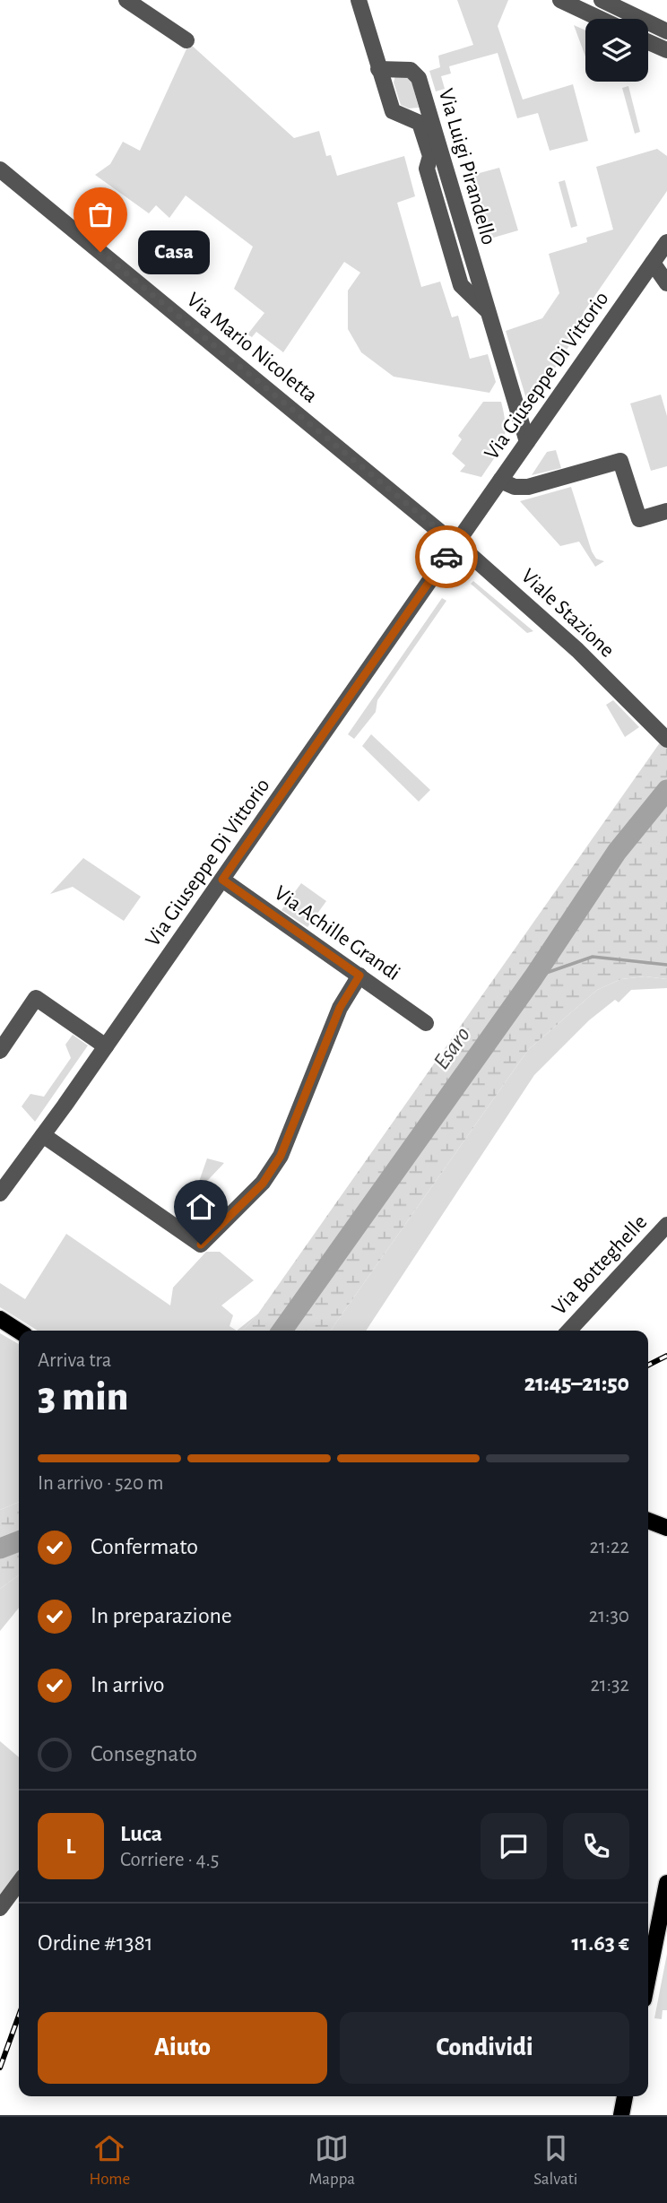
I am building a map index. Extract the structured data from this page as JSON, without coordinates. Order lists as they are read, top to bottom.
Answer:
{
  "streets": {
    "street": [
      "Via Luigi Pirandello",
      "Via Mario Nicoletta",
      "Via Giuseppe Di Vittorio",
      "Viale Stazione",
      "Via Achille Grandi",
      "Via Botteghelle"
    ]
  },
  "crossings": [
    ["Via Luigi Pirandello", "Via Giuseppe Di Vittorio"],
    ["Via Mario Nicoletta", "Via Giuseppe Di Vittorio"],
    ["Via Mario Nicoletta", "Viale Stazione"],
    ["Via Giuseppe Di Vittorio", "Viale Stazione"],
    ["Via Giuseppe Di Vittorio", "Via Achille Grandi"]
  ],
  "water": ["Esaro"],
  "places": ["Casa"],
  "page": {
    "bubble": "Casa",
    "heading": ["3 min", "Arriva tra", "21:45–21:50"],
    "panel": [
      "Luca",
      "Corriere · 4.5",
      "Ordine #1381",
      "11.63 €"
    ],
    "bar": "In arrivo · 520 m",
    "list": [
      ["Confermato", "21:22"],
      ["In preparazione", "21:30"],
      ["In arrivo", "21:32"],
      "Consegnato"
    ],
    "round": "L",
    "buttons": ["Aiuto", "Condividi"],
    "tabs": ["Home", "Mappa", "Salvati"]
  }
}
